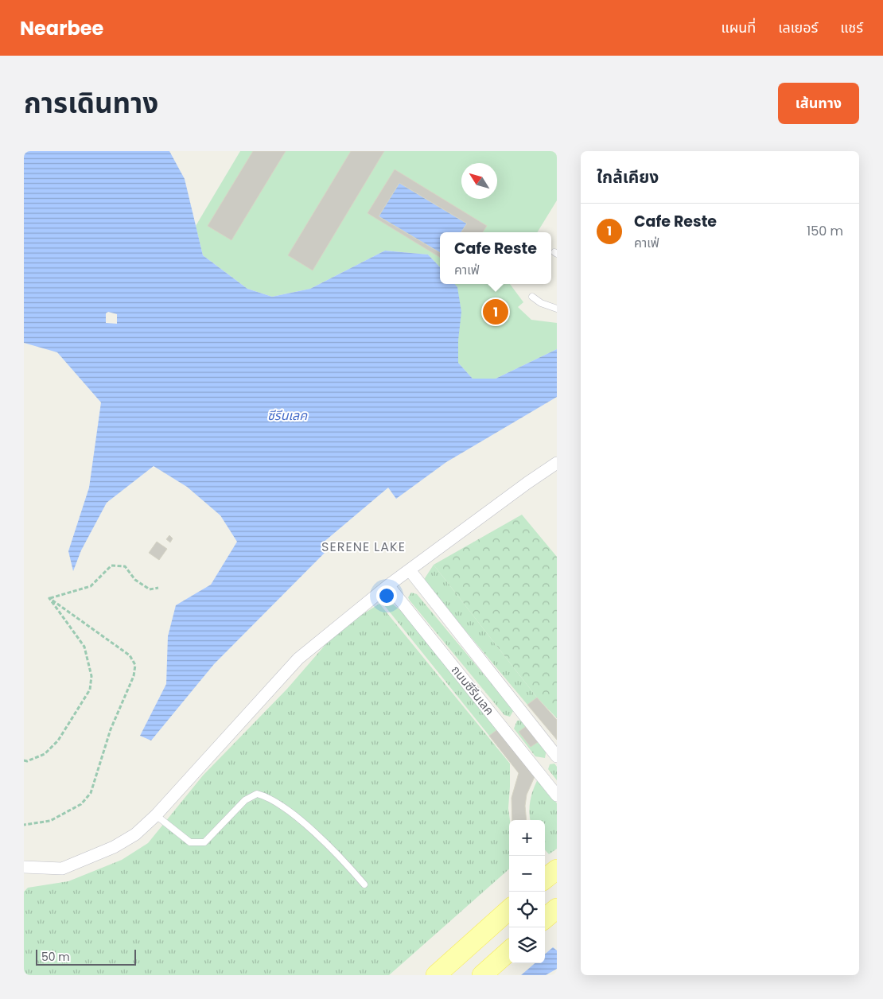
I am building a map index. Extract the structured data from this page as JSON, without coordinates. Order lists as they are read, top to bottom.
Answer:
{
  "streets": {
    "street": ["ถนนซีรีนเลค"]
  },
  "districts": ["SERENE LAKE"],
  "water": ["ซีรีนเลค"],
  "scale_bar": "50 m",
  "north": "top left",
  "page": {
    "header": "Nearbee",
    "nav": ["แผนที่", "เลเยอร์", "แชร์"],
    "title": "การเดินทาง",
    "buttons": "เส้นทาง",
    "heading": "ใกล้เคียง",
    "list": [
      {
        "mark": "1",
        "name": "Cafe Reste",
        "note": "คาเฟ่",
        "value": "150 m"
      }
    ],
    "popup": ["Cafe Reste", "คาเฟ่"],
    "pins": "1",
    "map_buttons": ["+", "−"],
    "scale": "50 m"
  }
}
